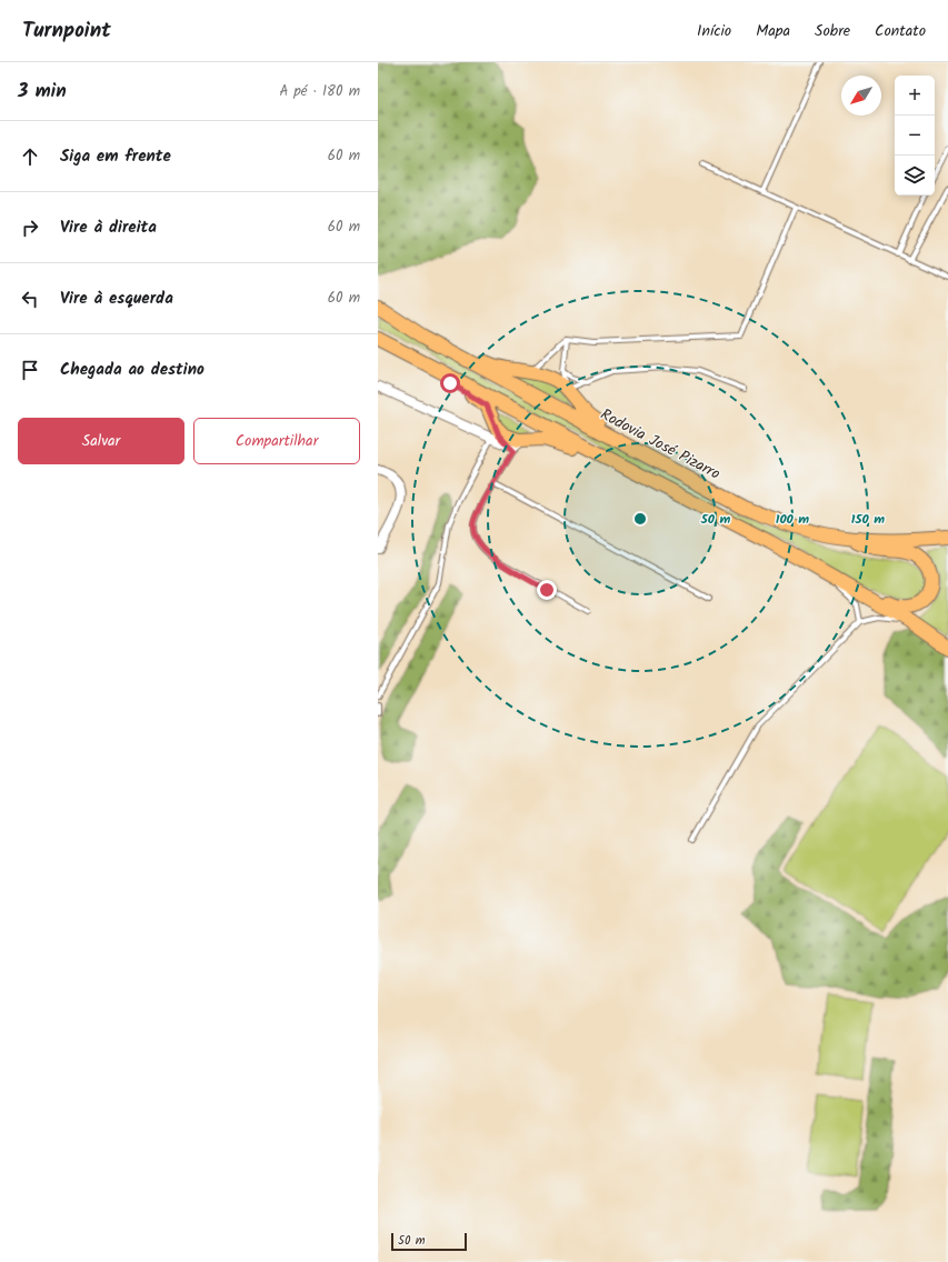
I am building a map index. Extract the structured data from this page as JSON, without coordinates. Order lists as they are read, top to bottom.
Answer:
{
  "streets": {
    "main road": ["Rodovia José Pizarro"]
  },
  "scale_bar": "50 m",
  "north": "bottom left",
  "page": {
    "header": "Turnpoint",
    "nav": [
      "Início",
      "Mapa",
      "Sobre",
      "Contato"
    ],
    "heading": ["3 min", "A pé · 180 m"],
    "map_buttons": ["+", "−"],
    "list": [
      ["Siga em frente", "60 m"],
      ["Vire à direita", "60 m"],
      ["Vire à esquerda", "60 m"],
      "Chegada ao destino"
    ],
    "buttons": ["Salvar", "Compartilhar"],
    "scale": "50 m"
  },
  "rings": ["50 m", "100 m", "150 m"]
}
